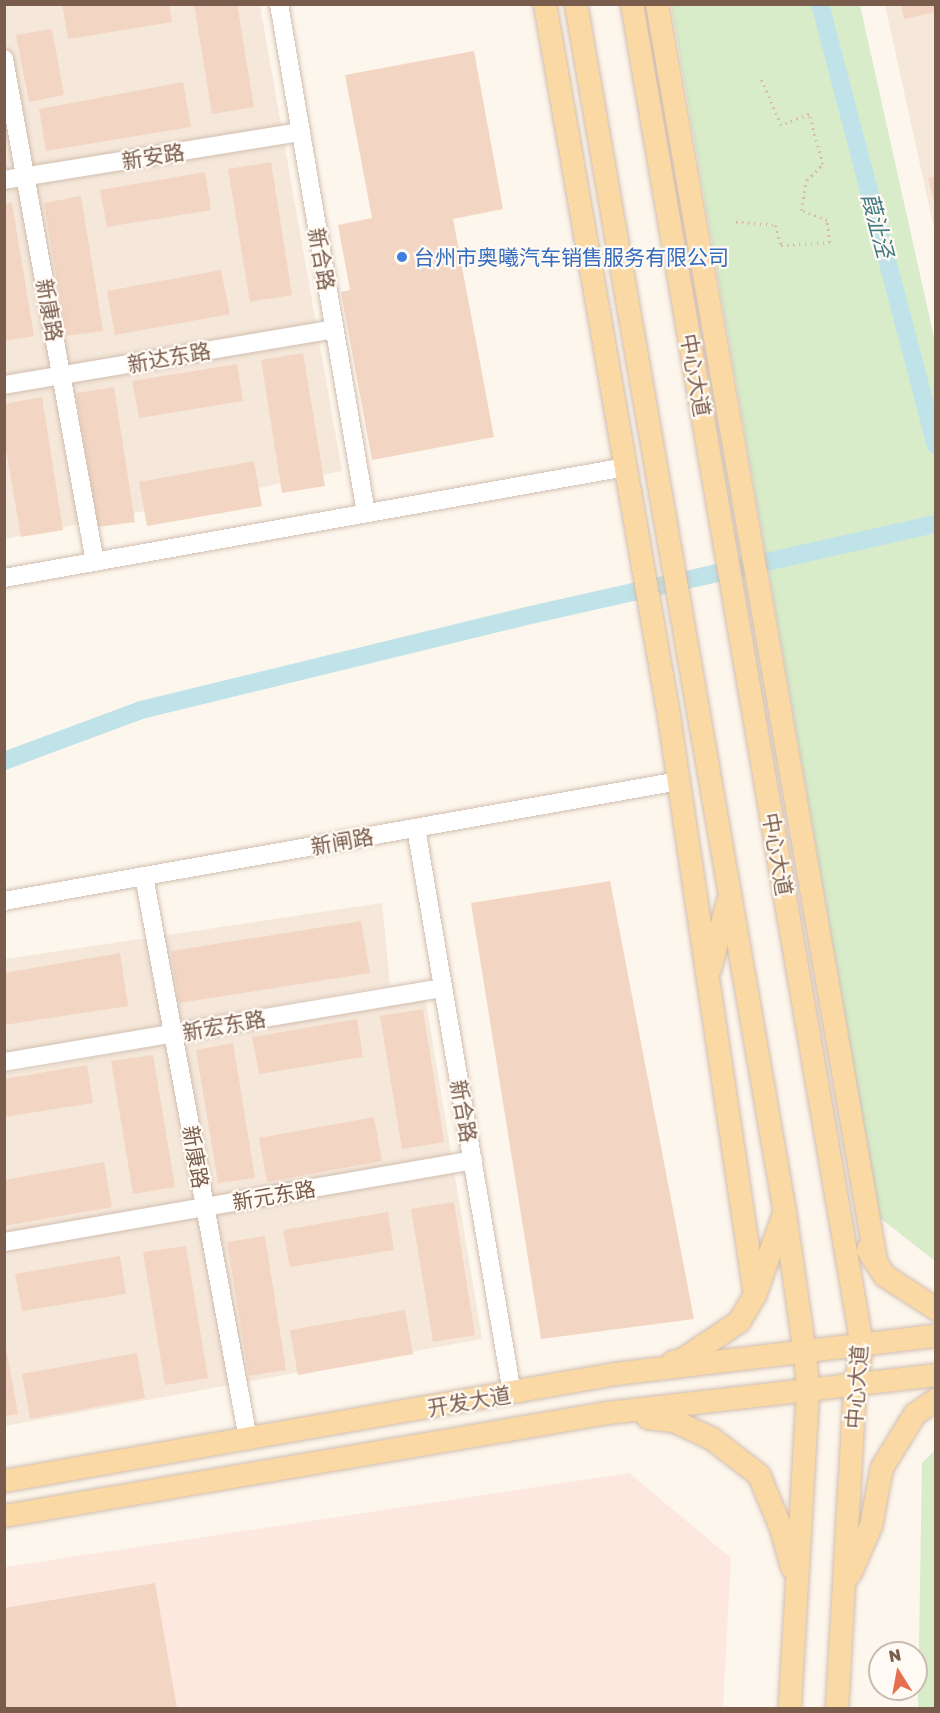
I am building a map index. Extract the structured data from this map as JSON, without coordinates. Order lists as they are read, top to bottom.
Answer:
{
  "streets": {
    "main road": ["中心大道", "开发大道"],
    "street": [
      "新安路",
      "新合路",
      "新康路",
      "新达东路",
      "新闸路",
      "新宏东路",
      "新元东路"
    ]
  },
  "crossings": [
    ["新安路", "新合路"],
    ["新安路", "新康路"],
    ["新合路", "新达东路"],
    ["新合路", "新闸路"],
    ["新合路", "新宏东路"],
    ["新合路", "新元东路"],
    ["新合路", "开发大道"],
    ["新康路", "新达东路"],
    ["新康路", "新闸路"],
    ["新康路", "新宏东路"],
    ["新康路", "新元东路"],
    ["新康路", "开发大道"],
    ["中心大道", "开发大道"]
  ],
  "water": ["葭沚泾"],
  "places": ["台州市奥曦汽车销售服务有限公司"],
  "north": "top"
}
